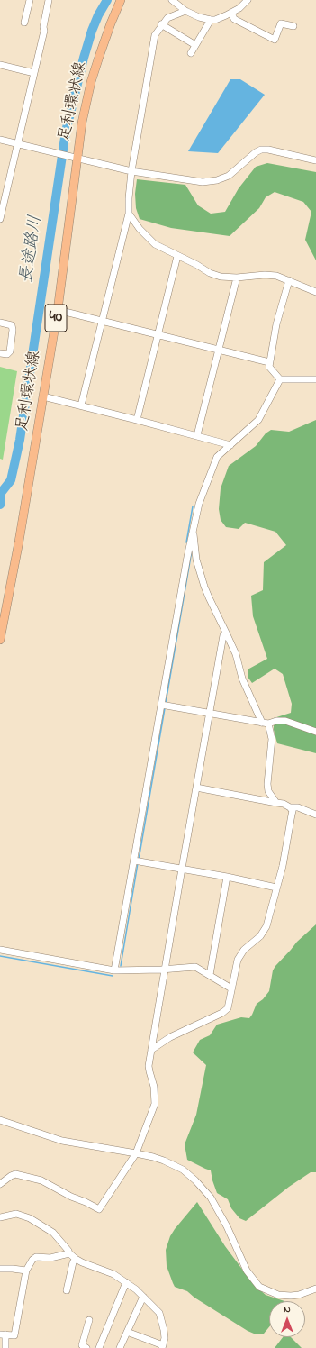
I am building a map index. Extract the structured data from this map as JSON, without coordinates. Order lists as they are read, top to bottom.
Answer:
{
  "streets": {
    "main road": ["足利環状線", "40"]
  },
  "water": ["長途路川"],
  "north": "top"
}
